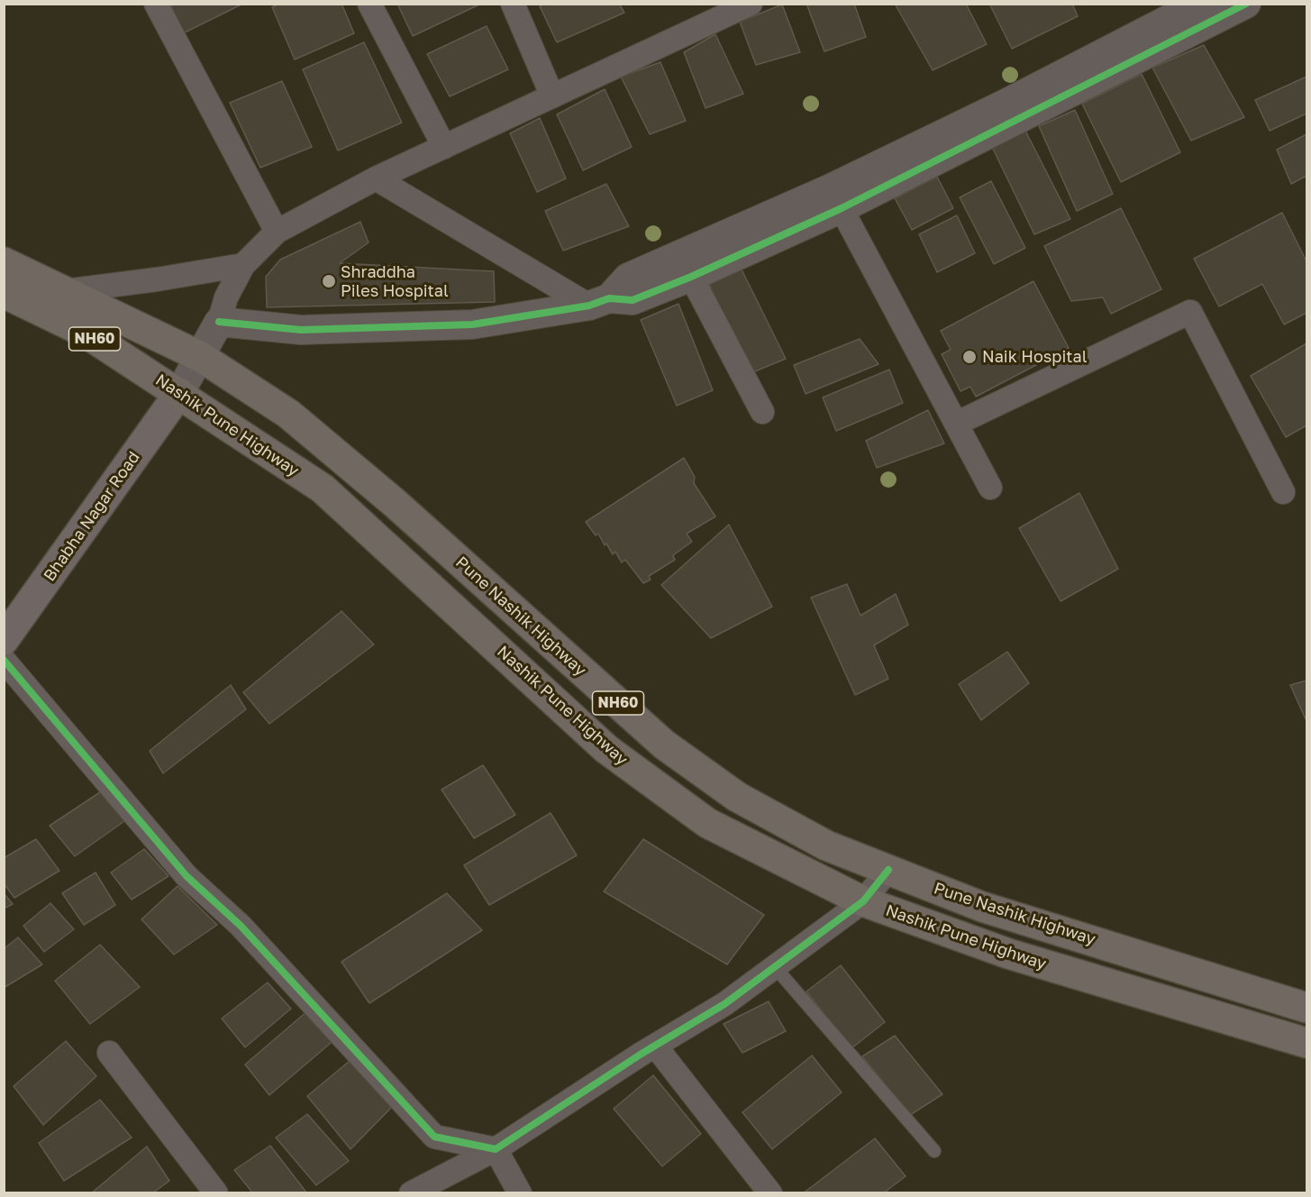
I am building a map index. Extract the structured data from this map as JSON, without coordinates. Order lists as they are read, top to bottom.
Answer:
{
  "streets": {
    "highway": ["NH60", "Nashik Pune Highway", "Pune Nashik Highway"],
    "main road": ["Bhabha Nagar Road"]
  },
  "crossings": [
    ["Nashik Pune Highway", "Bhabha Nagar Road"]
  ],
  "places": ["Shraddha Piles Hospital", "Naik Hospital"]
}
